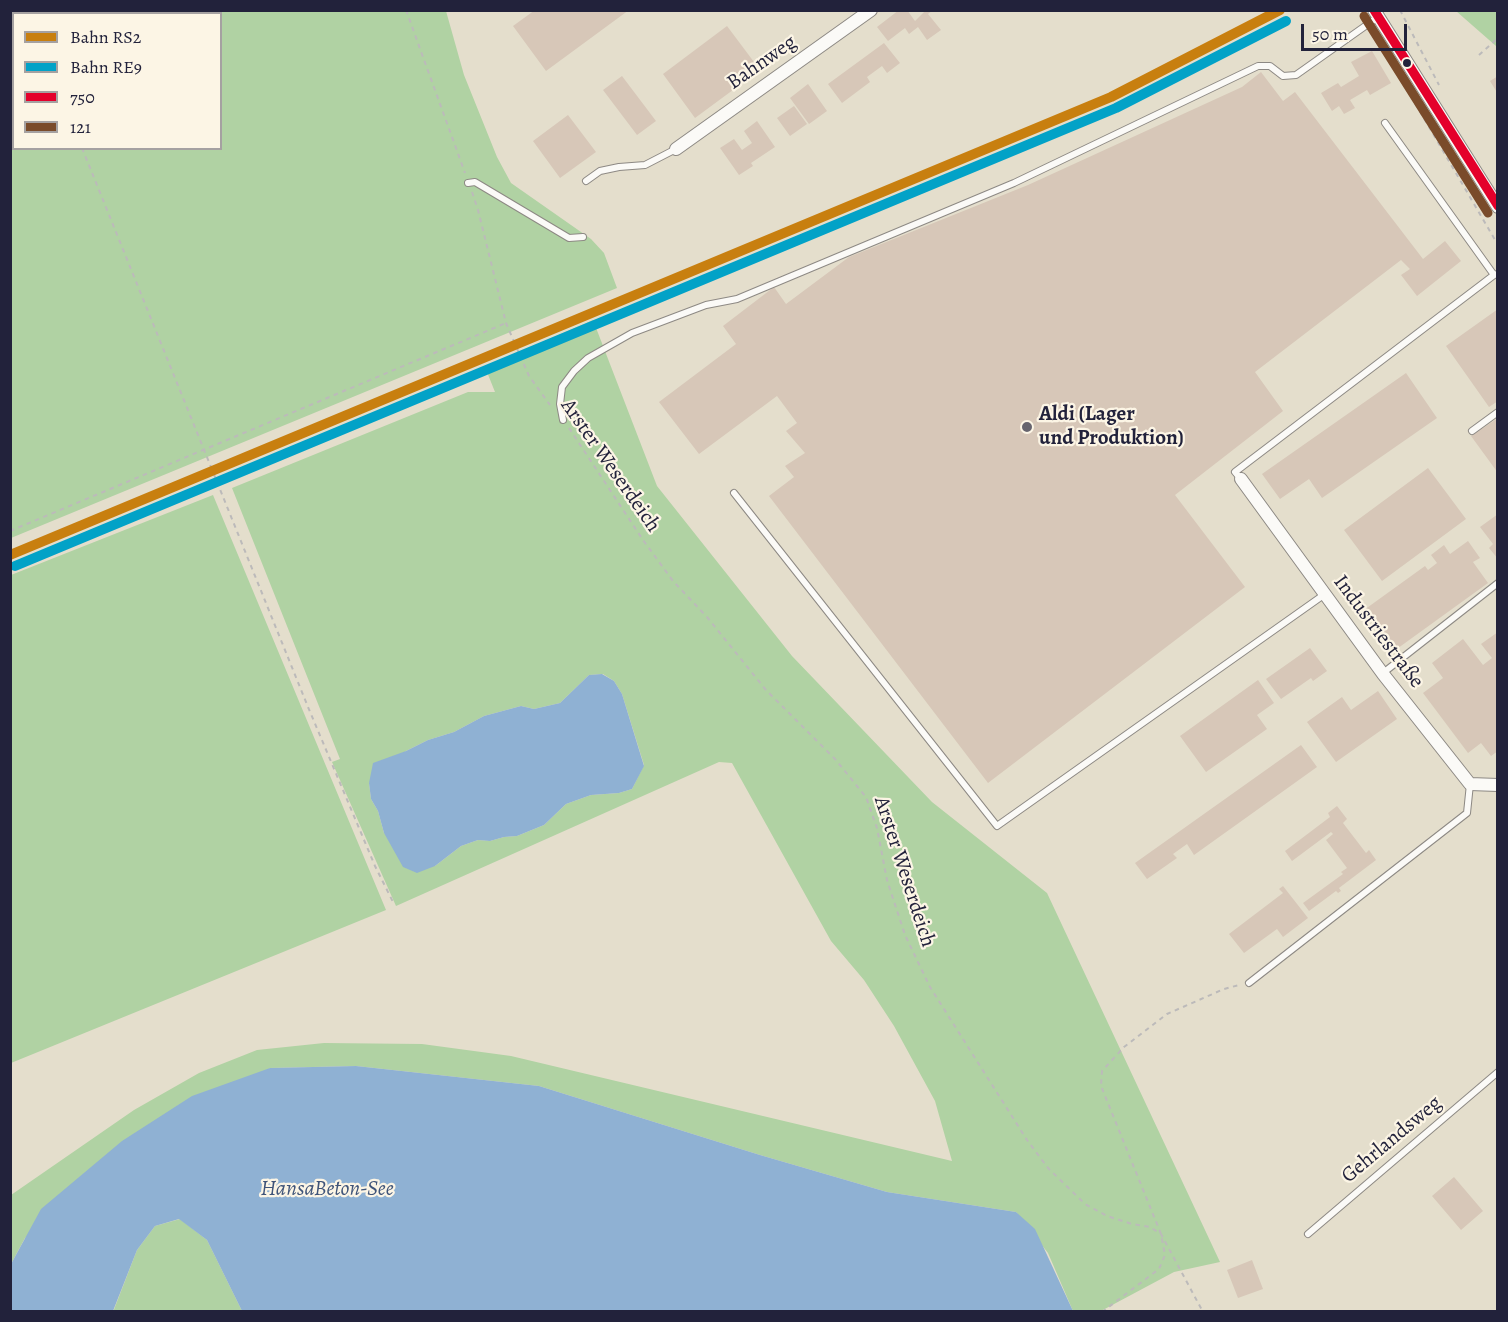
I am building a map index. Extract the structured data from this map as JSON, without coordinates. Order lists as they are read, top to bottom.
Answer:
{
  "streets": {
    "street": ["Bahnweg", "Industriestraße"],
    "lane": ["Gehrlandsweg"],
    "path": ["Arster Weserdeich"]
  },
  "water": ["HansaBeton-See"],
  "places": ["Aldi (Lager und Produktion)"],
  "lines": [
    "rail line RS2",
    "transit line 750",
    "transit line 121",
    "rail line RE9"
  ],
  "legend": [
    "Bahn RS2",
    "Bahn RE9",
    "750",
    "121"
  ],
  "scale_bar": "50 m"
}
